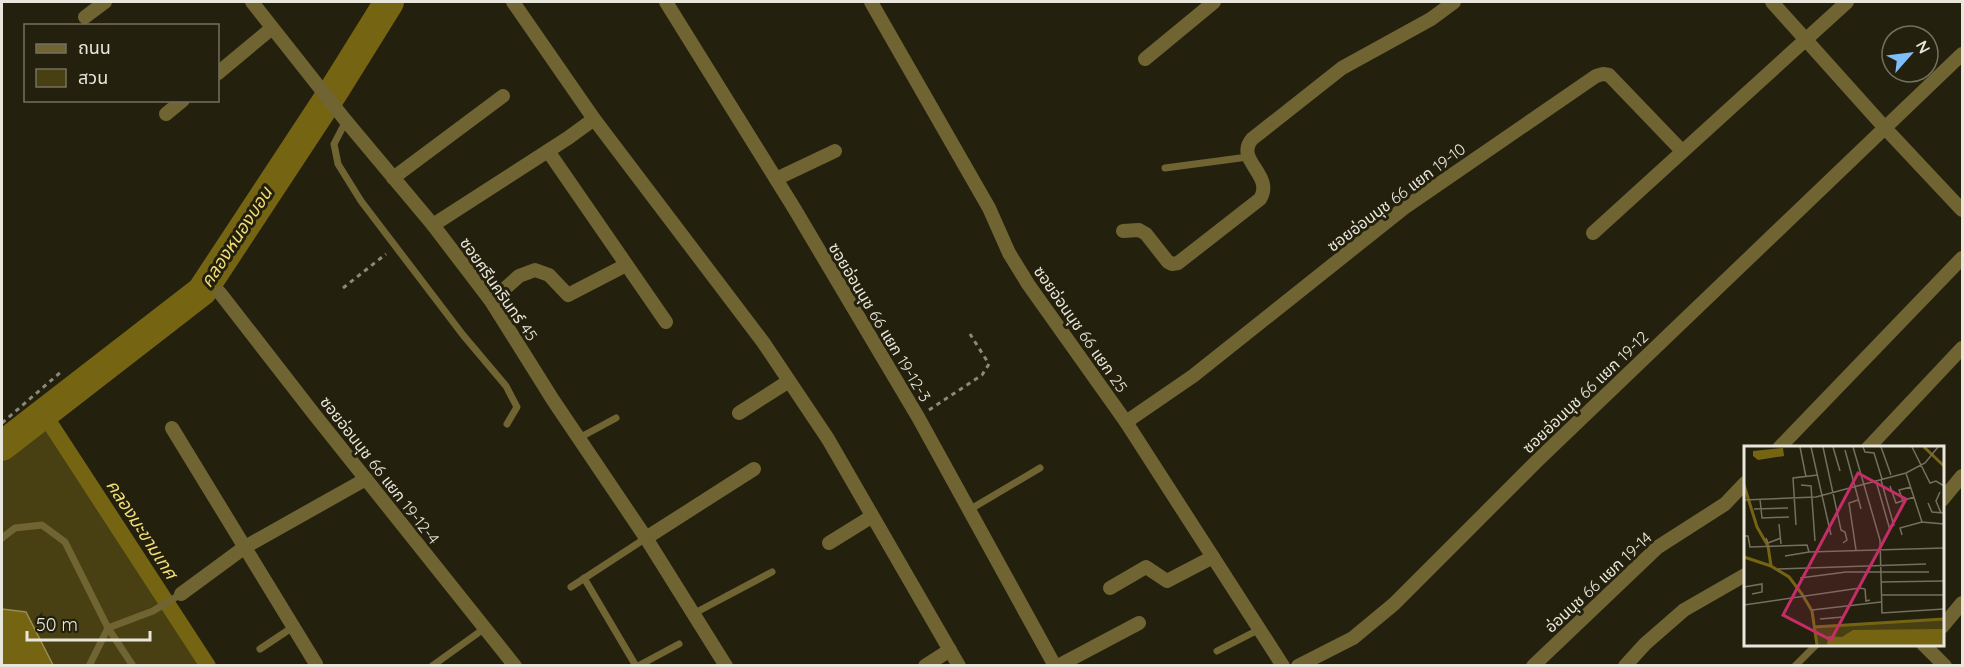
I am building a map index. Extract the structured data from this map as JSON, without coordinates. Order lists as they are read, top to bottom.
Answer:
{
  "streets": {
    "street": [
      "ซอยอ่อนนุช 66 แยก 19-10",
      "ซอยศรีนครินทร์ 45",
      "ซอยอ่อนนุช 66 แยก 19-12-3",
      "ซอยอ่อนนุช 66 แยก 25",
      "ซอยอ่อนนุช 66 แยก 19-12",
      "ซอยอ่อนนุช 66 แยก 19-12-4",
      "อ่อนนุช 66 แยก 19-14"
    ]
  },
  "crossings": [
    ["ซอยอ่อนนุช 66 แยก 19-10", "ซอยอ่อนนุช 66 แยก 25"]
  ],
  "water": ["คลองหนองบอน", "คลองมะขามเทศ"],
  "legend": ["ถนน", "สวน"],
  "scale_bar": "50 m",
  "north": "top right"
}
